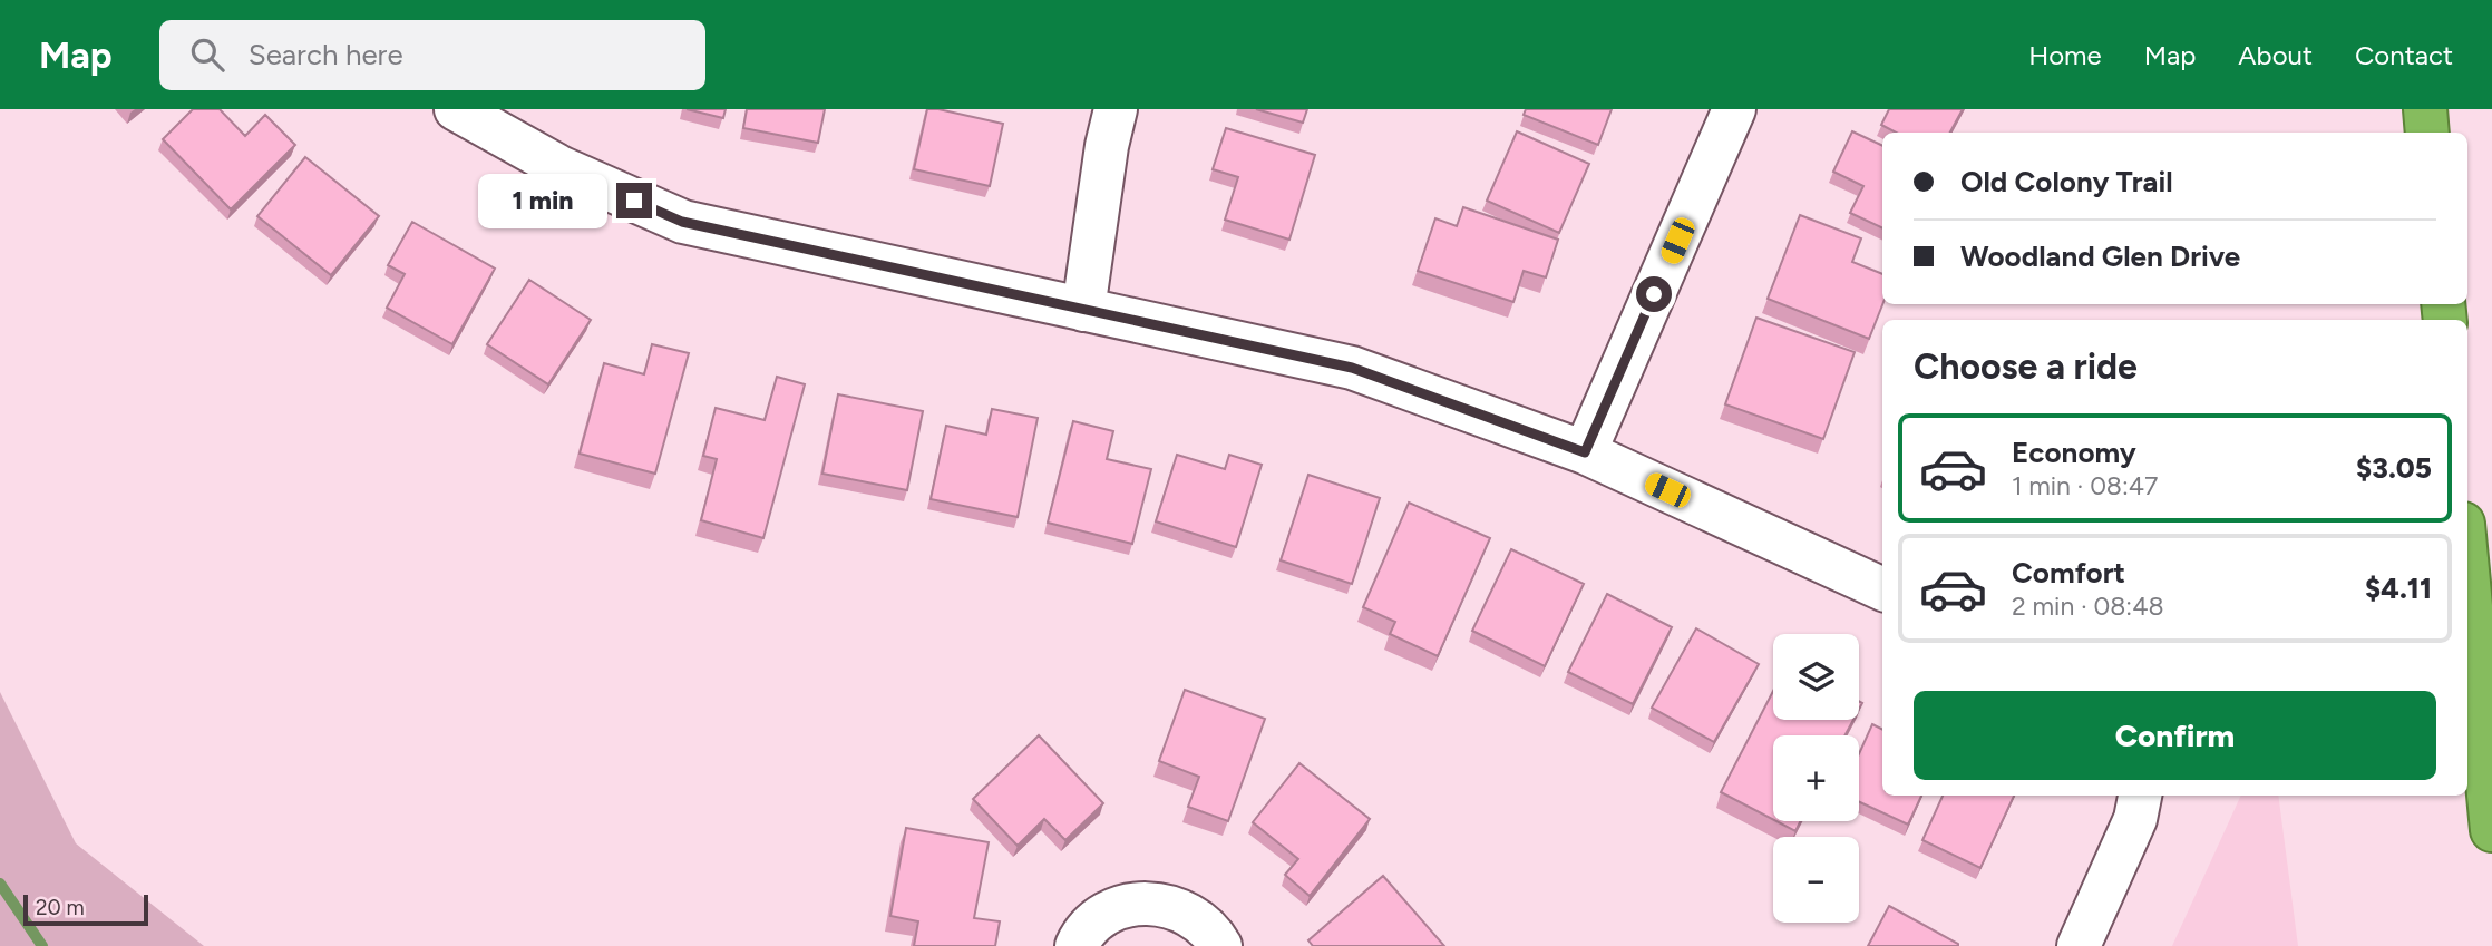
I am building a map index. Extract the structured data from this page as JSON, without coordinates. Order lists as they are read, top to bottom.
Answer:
{
  "scale_bar": "20 m",
  "page": {
    "header": "Map",
    "search": "Search here",
    "nav": [
      "Home",
      "Map",
      "About",
      "Contact"
    ],
    "banner": ["Old Colony Trail", "Woodland Glen Drive"],
    "bubble": "1 min",
    "heading": "Choose a ride",
    "list": [
      {
        "name": "Economy",
        "note": "1 min · 08:47",
        "value": "$3.05"
      },
      {
        "name": "Comfort",
        "note": "2 min · 08:48",
        "value": "$4.11"
      }
    ],
    "map_buttons": ["+", "−"],
    "buttons": "Confirm",
    "scale": "20 m"
  }
}
